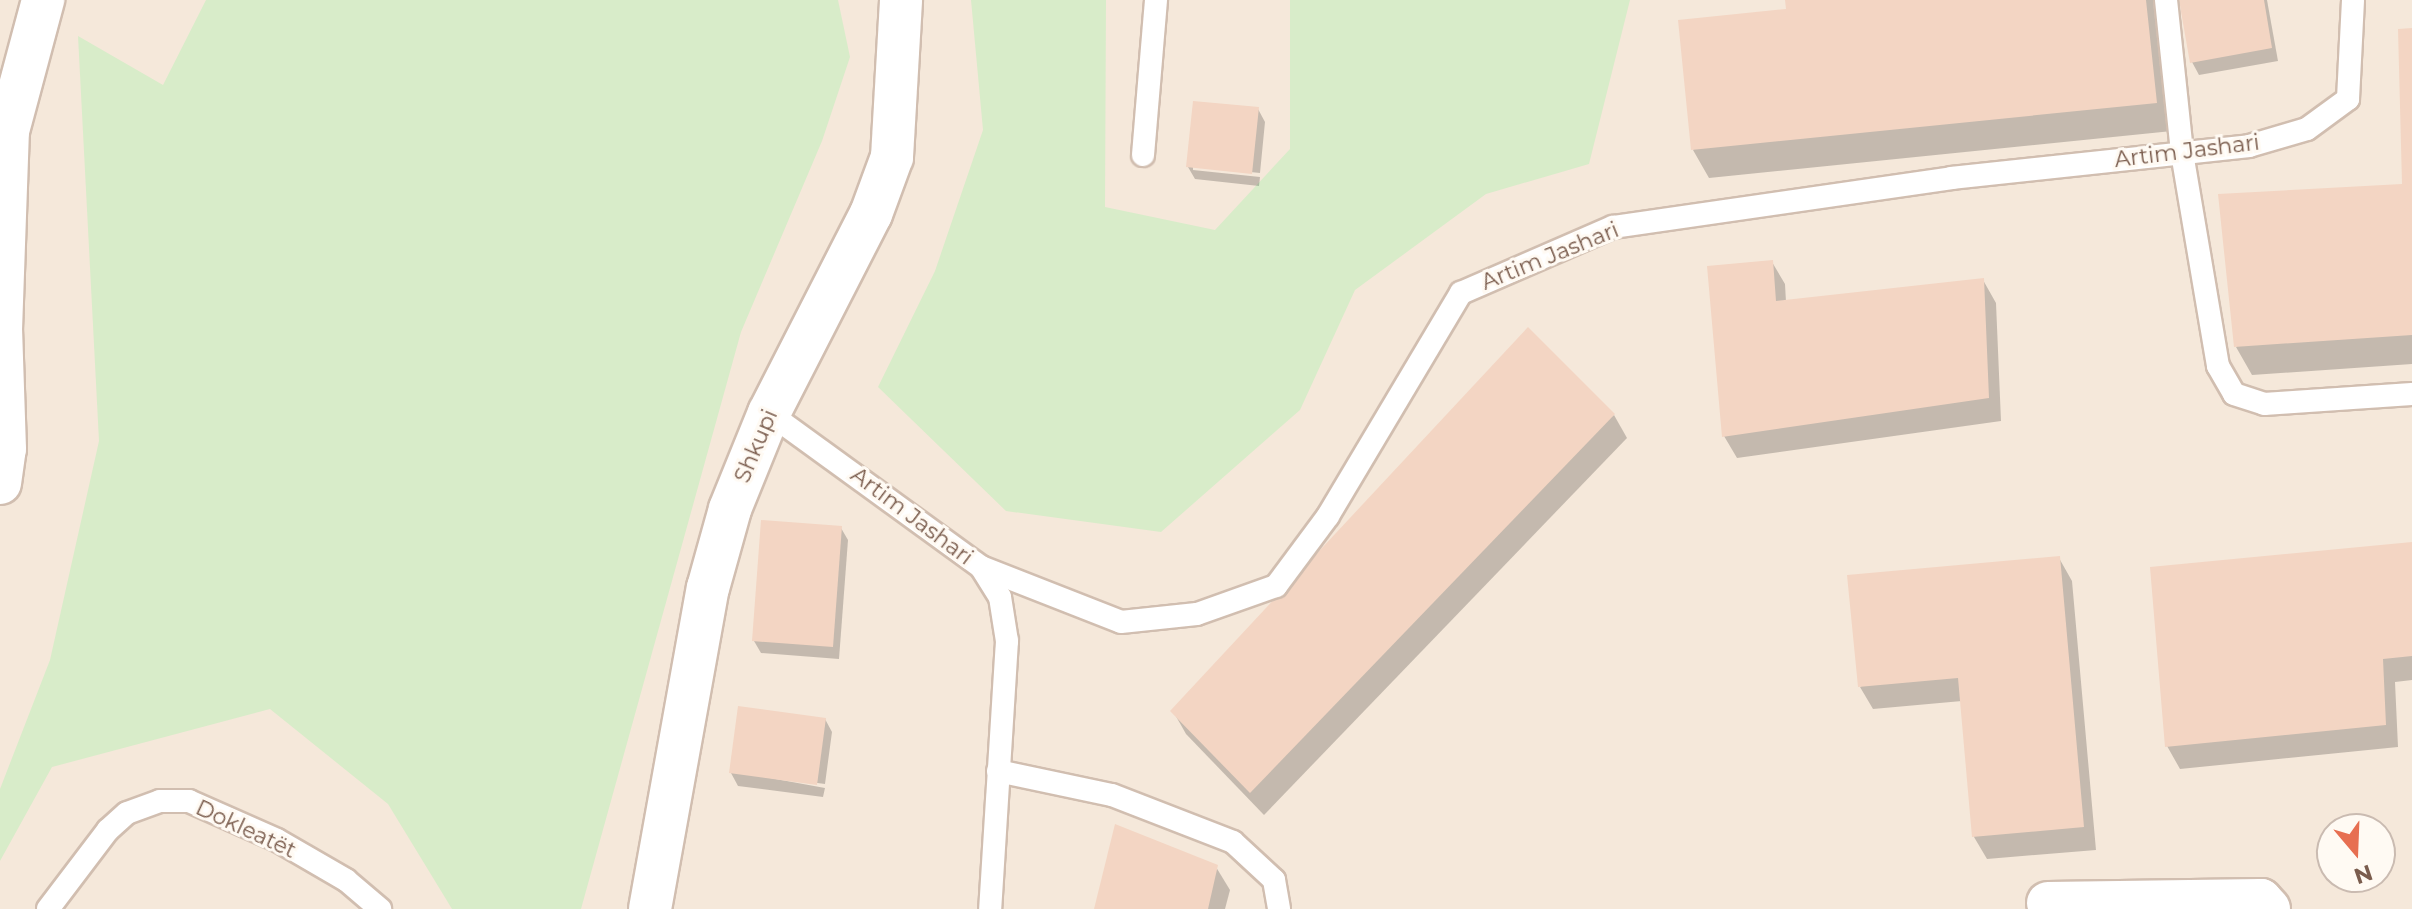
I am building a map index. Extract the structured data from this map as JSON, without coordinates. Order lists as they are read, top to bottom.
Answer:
{
  "streets": {
    "street": ["Shkupi"],
    "lane": ["Artim Jashari", "Dokleatët"]
  },
  "crossings": [
    ["Artim Jashari", "Shkupi"]
  ],
  "north": "bottom"
}
